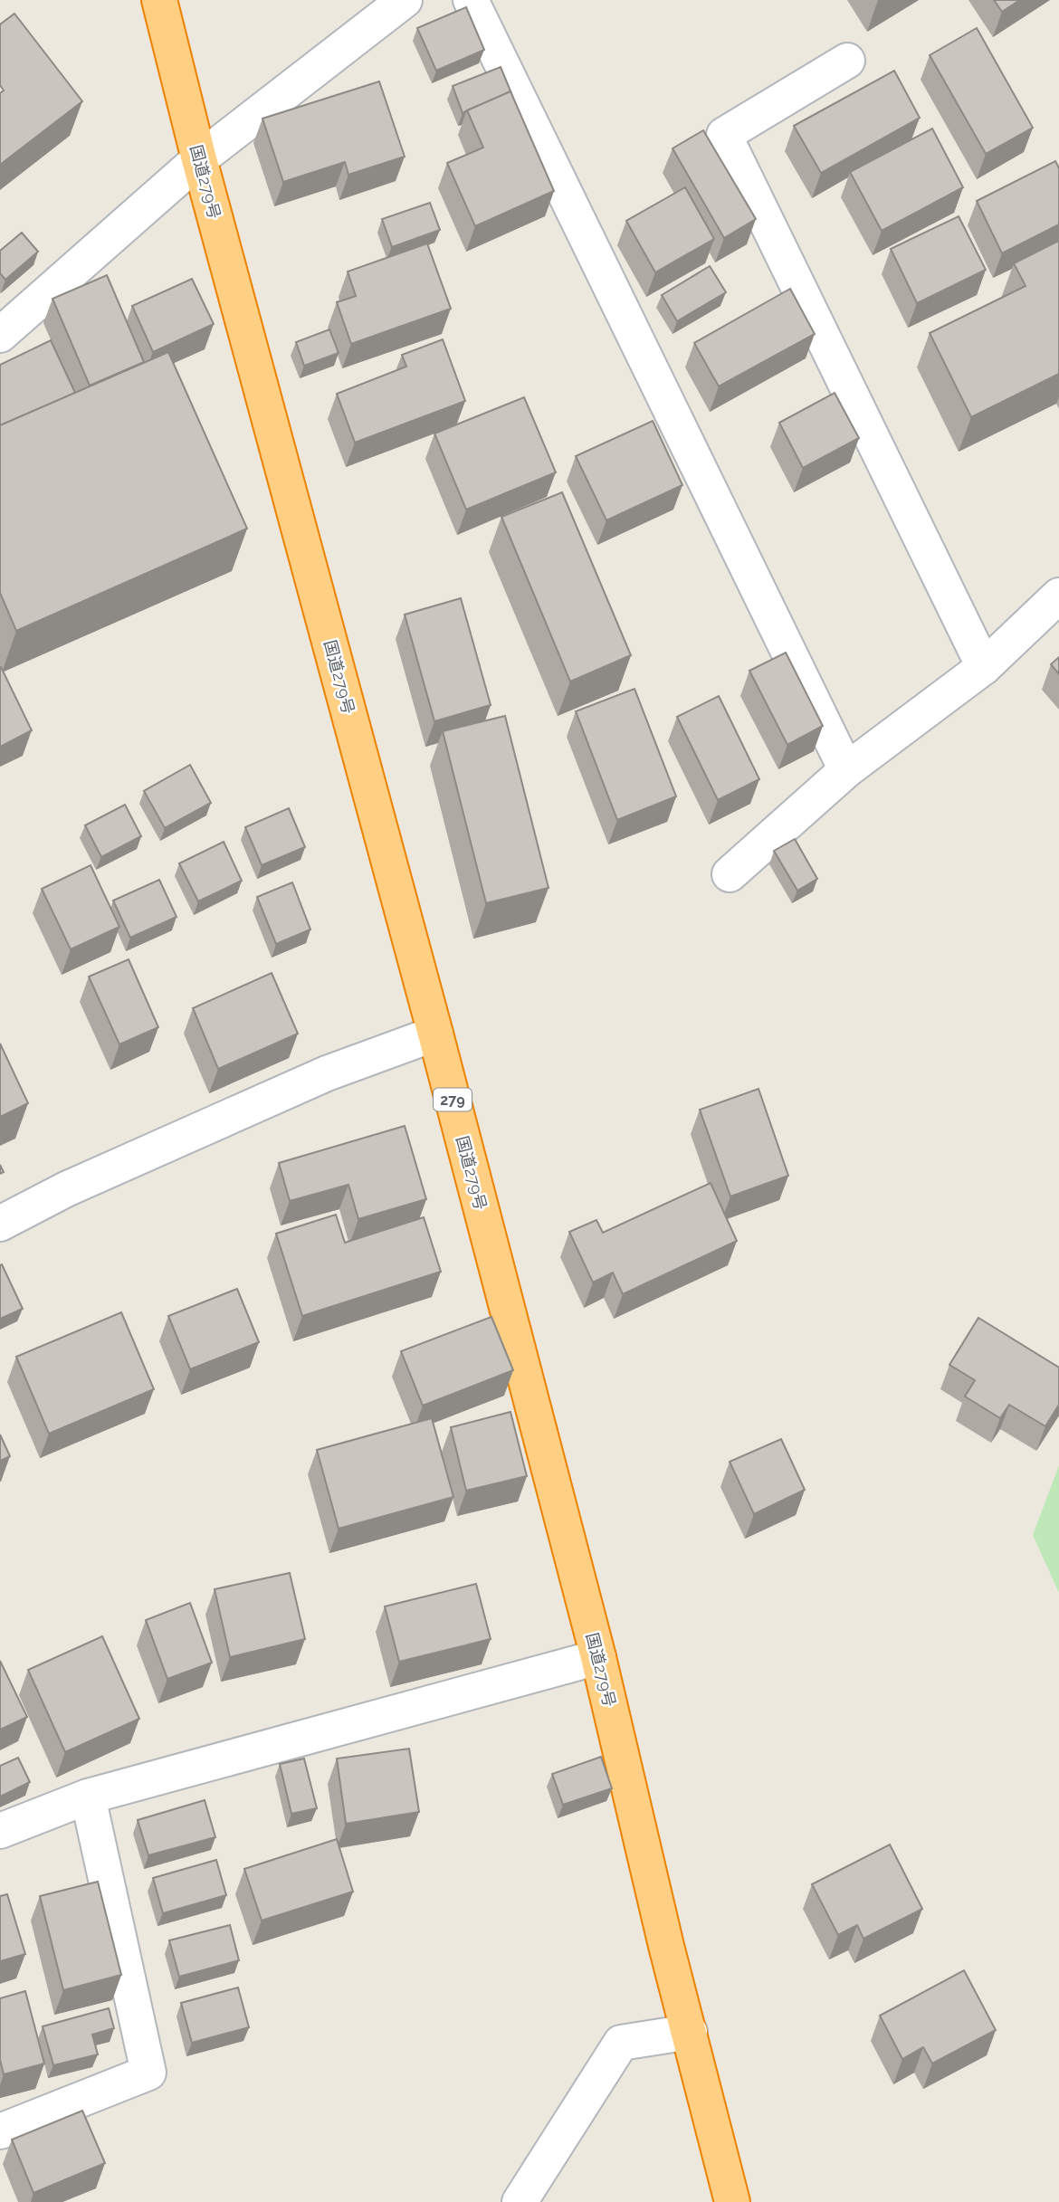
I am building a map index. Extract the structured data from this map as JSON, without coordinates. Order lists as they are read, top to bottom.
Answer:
{
  "streets": {
    "highway": ["国道279号", "279"]
  }
}
